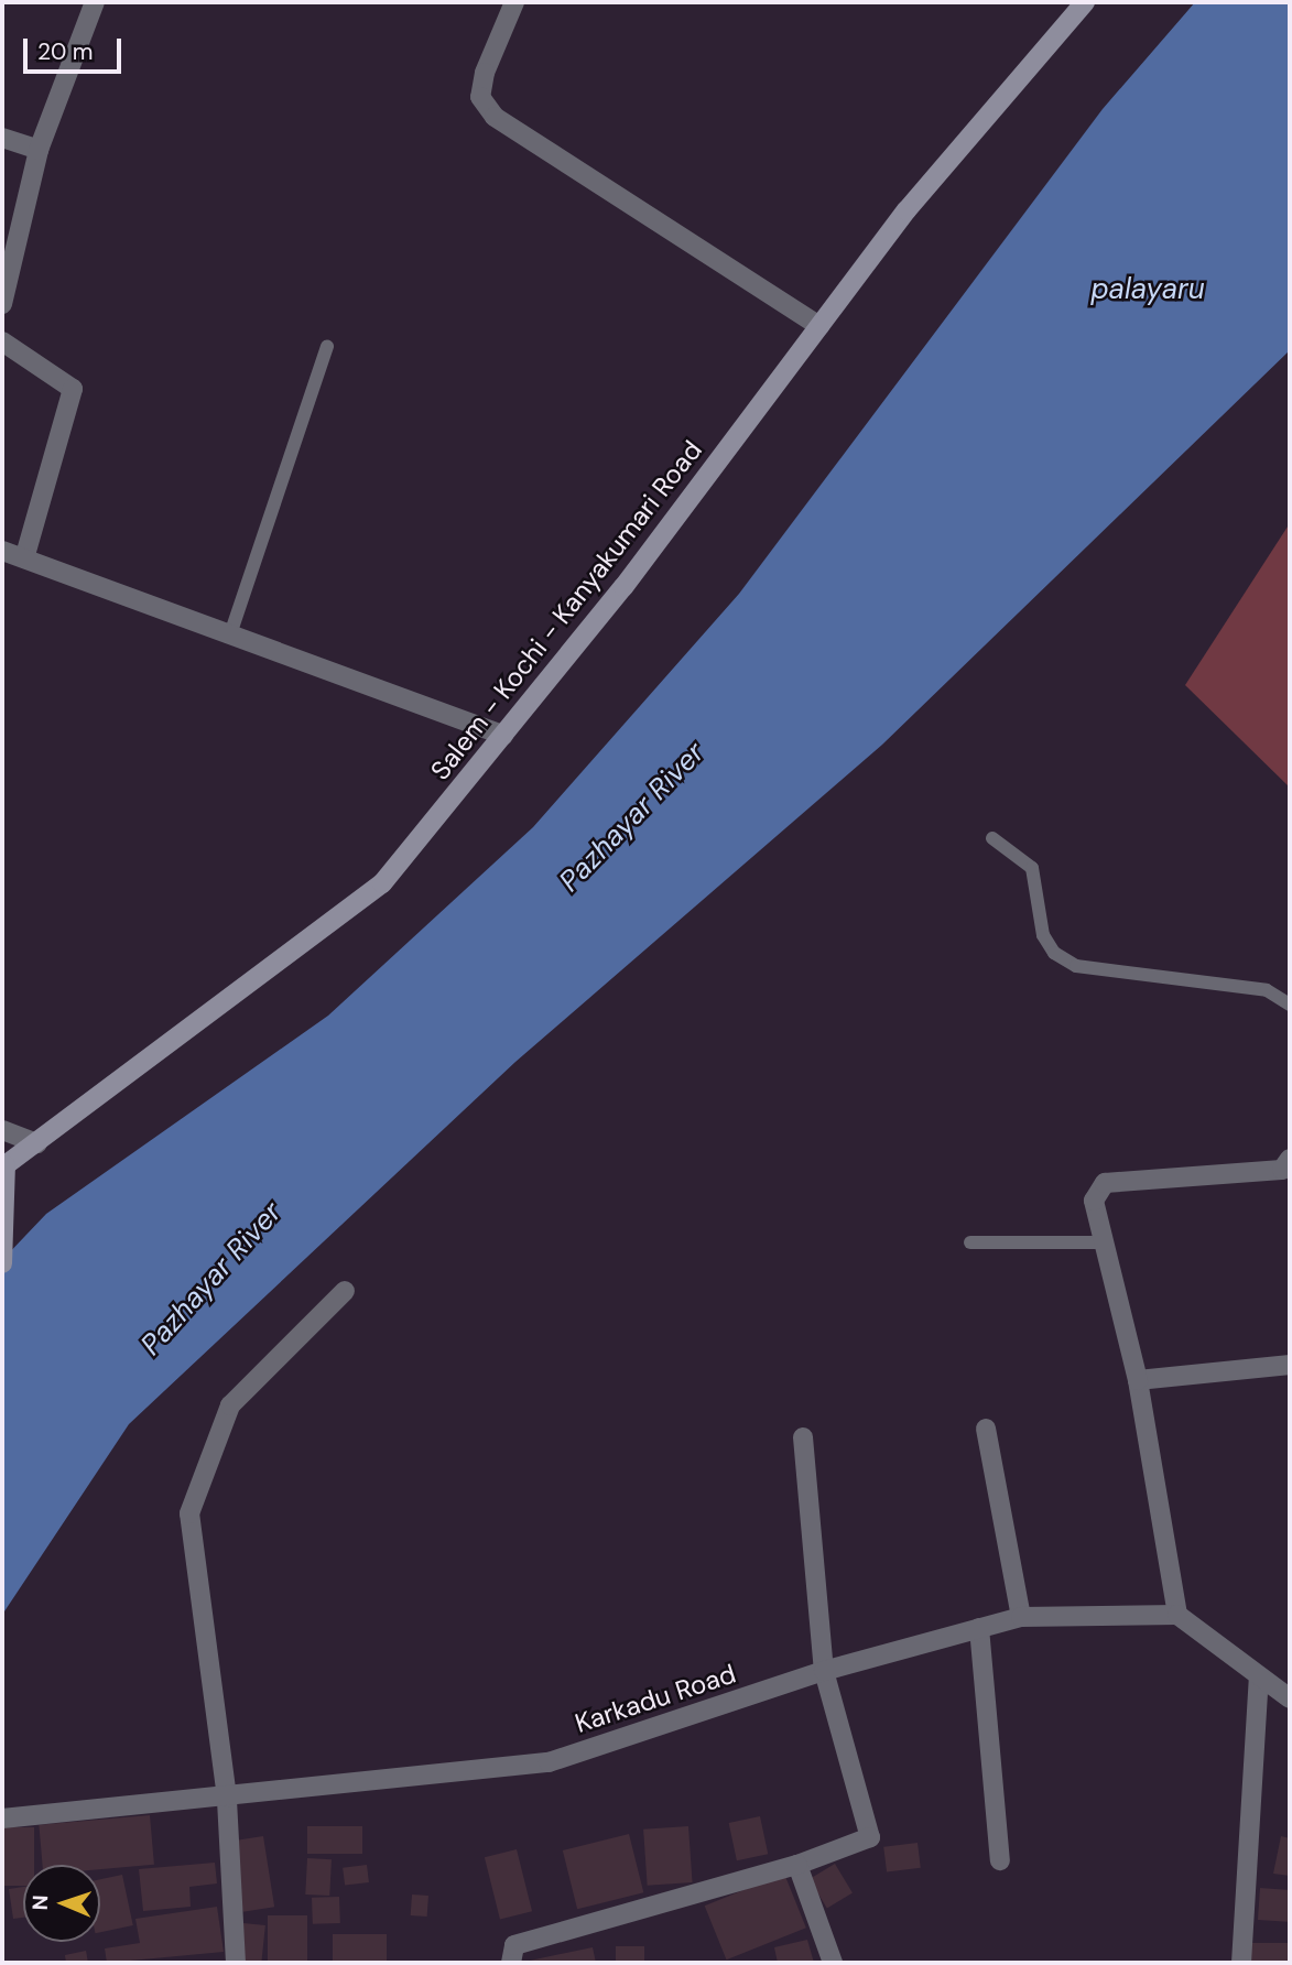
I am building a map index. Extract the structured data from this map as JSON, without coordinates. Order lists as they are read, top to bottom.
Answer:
{
  "streets": {
    "main road": ["Salem - Kochi - Kanyakumari Road"],
    "street": ["Karkadu Road"]
  },
  "water": ["palayaru", "Pazhayar River"],
  "scale_bar": "20 m",
  "north": "left"
}
